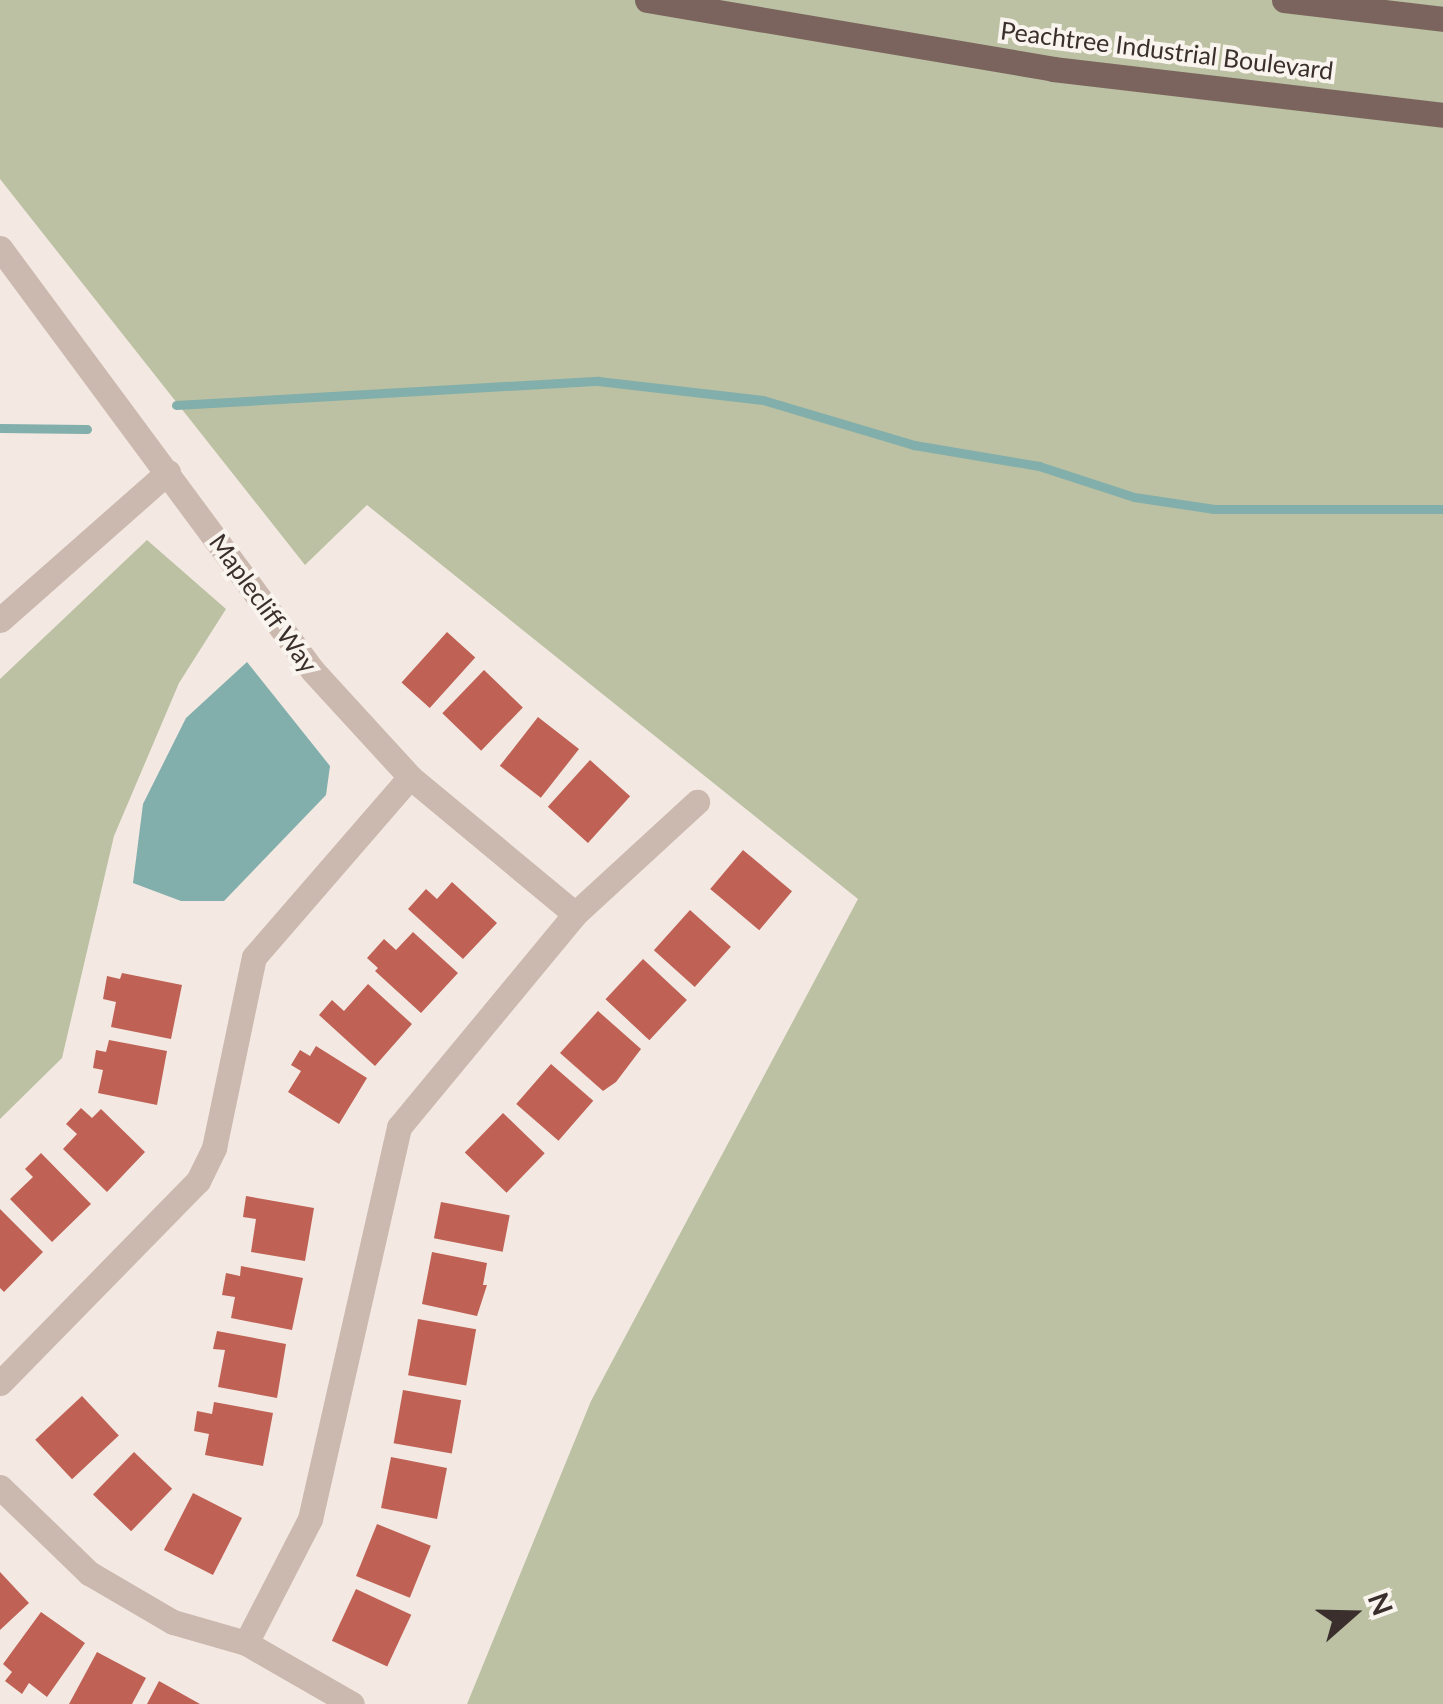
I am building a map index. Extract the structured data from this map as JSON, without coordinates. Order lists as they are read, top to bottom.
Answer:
{
  "streets": {
    "main road": ["Peachtree Industrial Boulevard"],
    "street": ["Maplecliff Way"]
  },
  "north": "right"
}
